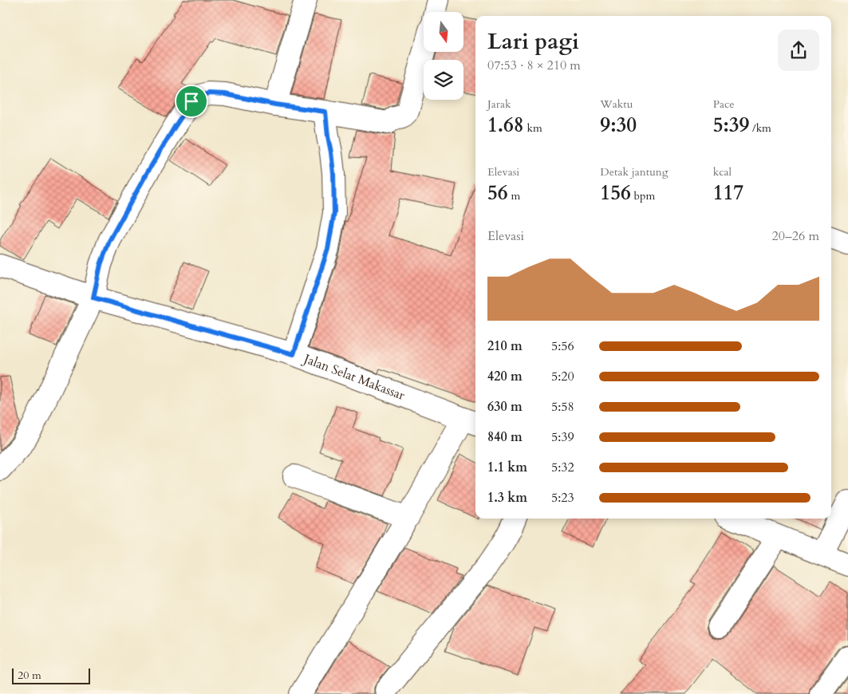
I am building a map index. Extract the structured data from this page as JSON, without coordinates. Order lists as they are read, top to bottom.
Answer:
{
  "streets": {
    "street": ["Jalan Selat Makassar"]
  },
  "scale_bar": "20 m",
  "north": "bottom",
  "page": {
    "heading": ["Lari pagi", "07:53 · 8 × 210 m"],
    "stats": [
      ["Jarak", "1.68 km"],
      ["Waktu", "9:30"],
      ["Pace", "5:39 /km"],
      ["Elevasi", "56 m"],
      ["Detak jantung", "156 bpm"],
      ["kcal", "117"]
    ],
    "chart": ["Elevasi", "20–26 m"],
    "list": [
      {
        "name": "210 m",
        "note": "5:56"
      },
      {
        "name": "420 m",
        "note": "5:20"
      },
      {
        "name": "630 m",
        "note": "5:58"
      },
      {
        "name": "840 m",
        "note": "5:39"
      },
      {
        "name": "1.1 km",
        "note": "5:32"
      },
      {
        "name": "1.3 km",
        "note": "5:23"
      }
    ],
    "scale": "20 m"
  }
}
